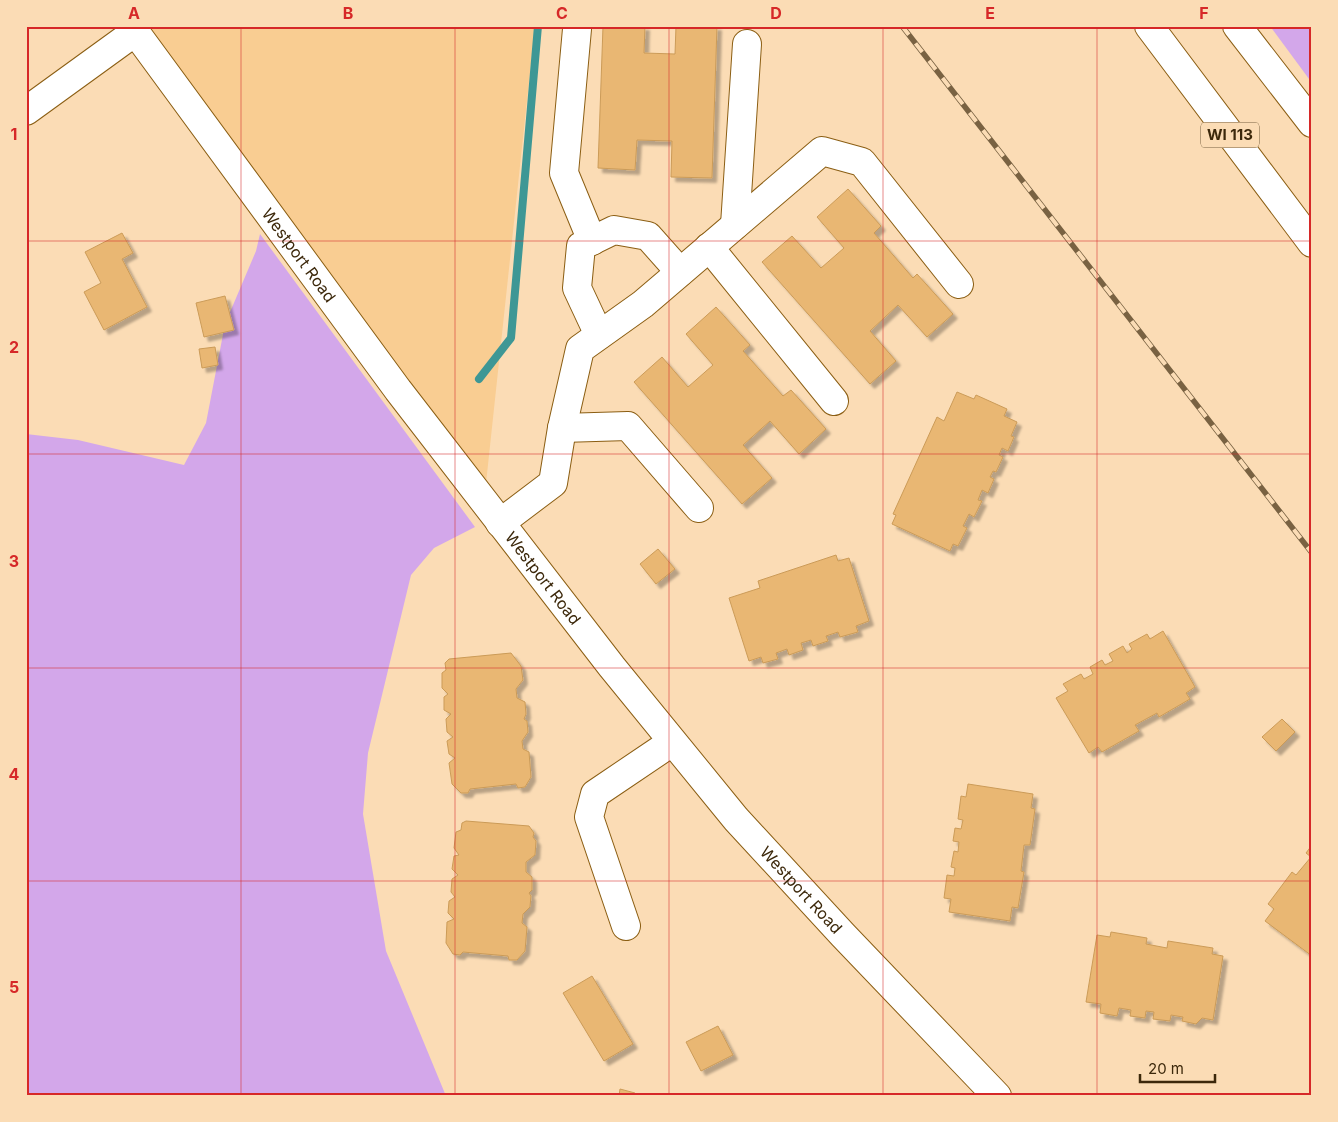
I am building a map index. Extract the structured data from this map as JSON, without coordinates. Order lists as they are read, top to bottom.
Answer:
{
  "streets": {
    "street": ["WI 113", "Westport Road"]
  },
  "scale_bar": "20 m",
  "grid": {
    "columns": [
      "A",
      "B",
      "C",
      "D",
      "E",
      "F"
    ],
    "rows": [
      "1",
      "2",
      "3",
      "4",
      "5"
    ]
  }
}
